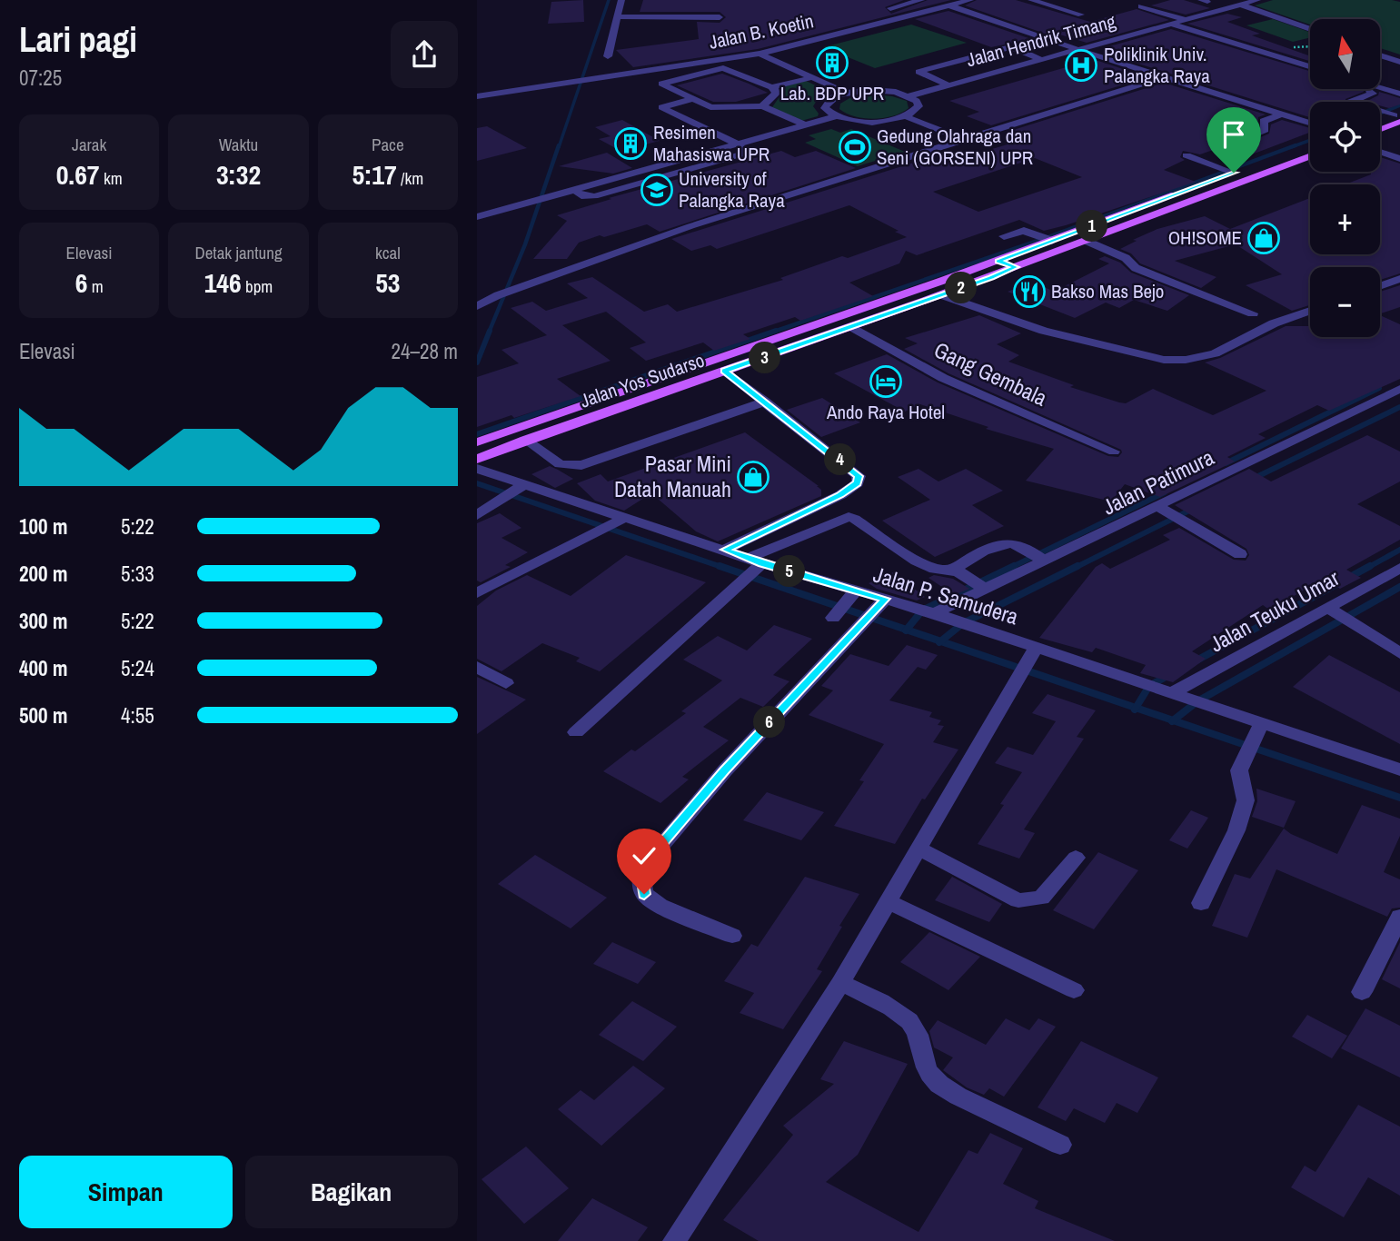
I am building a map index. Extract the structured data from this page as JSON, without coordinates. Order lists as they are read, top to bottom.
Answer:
{
  "streets": {
    "main road": ["Jalan Yos Sudarso"],
    "street": [
      "Jalan B. Koetin",
      "Jalan Hendrik Timang",
      "Gang Gembala",
      "Jalan Patimura",
      "Jalan P. Samudera",
      "Jalan Teuku Umar"
    ]
  },
  "crossings": [
    ["Gang Gembala", "Jalan Yos Sudarso"],
    ["Jalan Patimura", "Jalan P. Samudera"],
    ["Jalan P. Samudera", "Jalan Teuku Umar"]
  ],
  "places": {
    "building": ["Lab. BDP UPR", "Resimen Mahasiswa UPR"],
    "hospital": ["Poliklinik Univ. Palangka Raya"],
    "sports": ["Gedung Olahraga dan Seni (GORSENI) UPR"],
    "school or university": ["University of Palangka Raya"],
    "shop": ["OH!SOME", "Pasar Mini Datah Manuah"],
    "restaurant": ["Bakso Mas Bejo"],
    "hotel": ["Ando Raya Hotel"]
  },
  "north": "top",
  "page": {
    "heading": ["Lari pagi", "07:25"],
    "map_buttons": ["+", "−"],
    "stats": [
      ["Jarak", "0.67 km"],
      ["Waktu", "3:32"],
      ["Pace", "5:17 /km"],
      ["Elevasi", "6 m"],
      ["Detak jantung", "146 bpm"],
      ["kcal", "53"]
    ],
    "pins": [
      "1",
      "2",
      "3",
      "4",
      "5",
      "6"
    ],
    "chart": ["Elevasi", "24–28 m"],
    "list": [
      {
        "name": "100 m",
        "note": "5:22"
      },
      {
        "name": "200 m",
        "note": "5:33"
      },
      {
        "name": "300 m",
        "note": "5:22"
      },
      {
        "name": "400 m",
        "note": "5:24"
      },
      {
        "name": "500 m",
        "note": "4:55"
      }
    ],
    "buttons": ["Simpan", "Bagikan"]
  }
}
